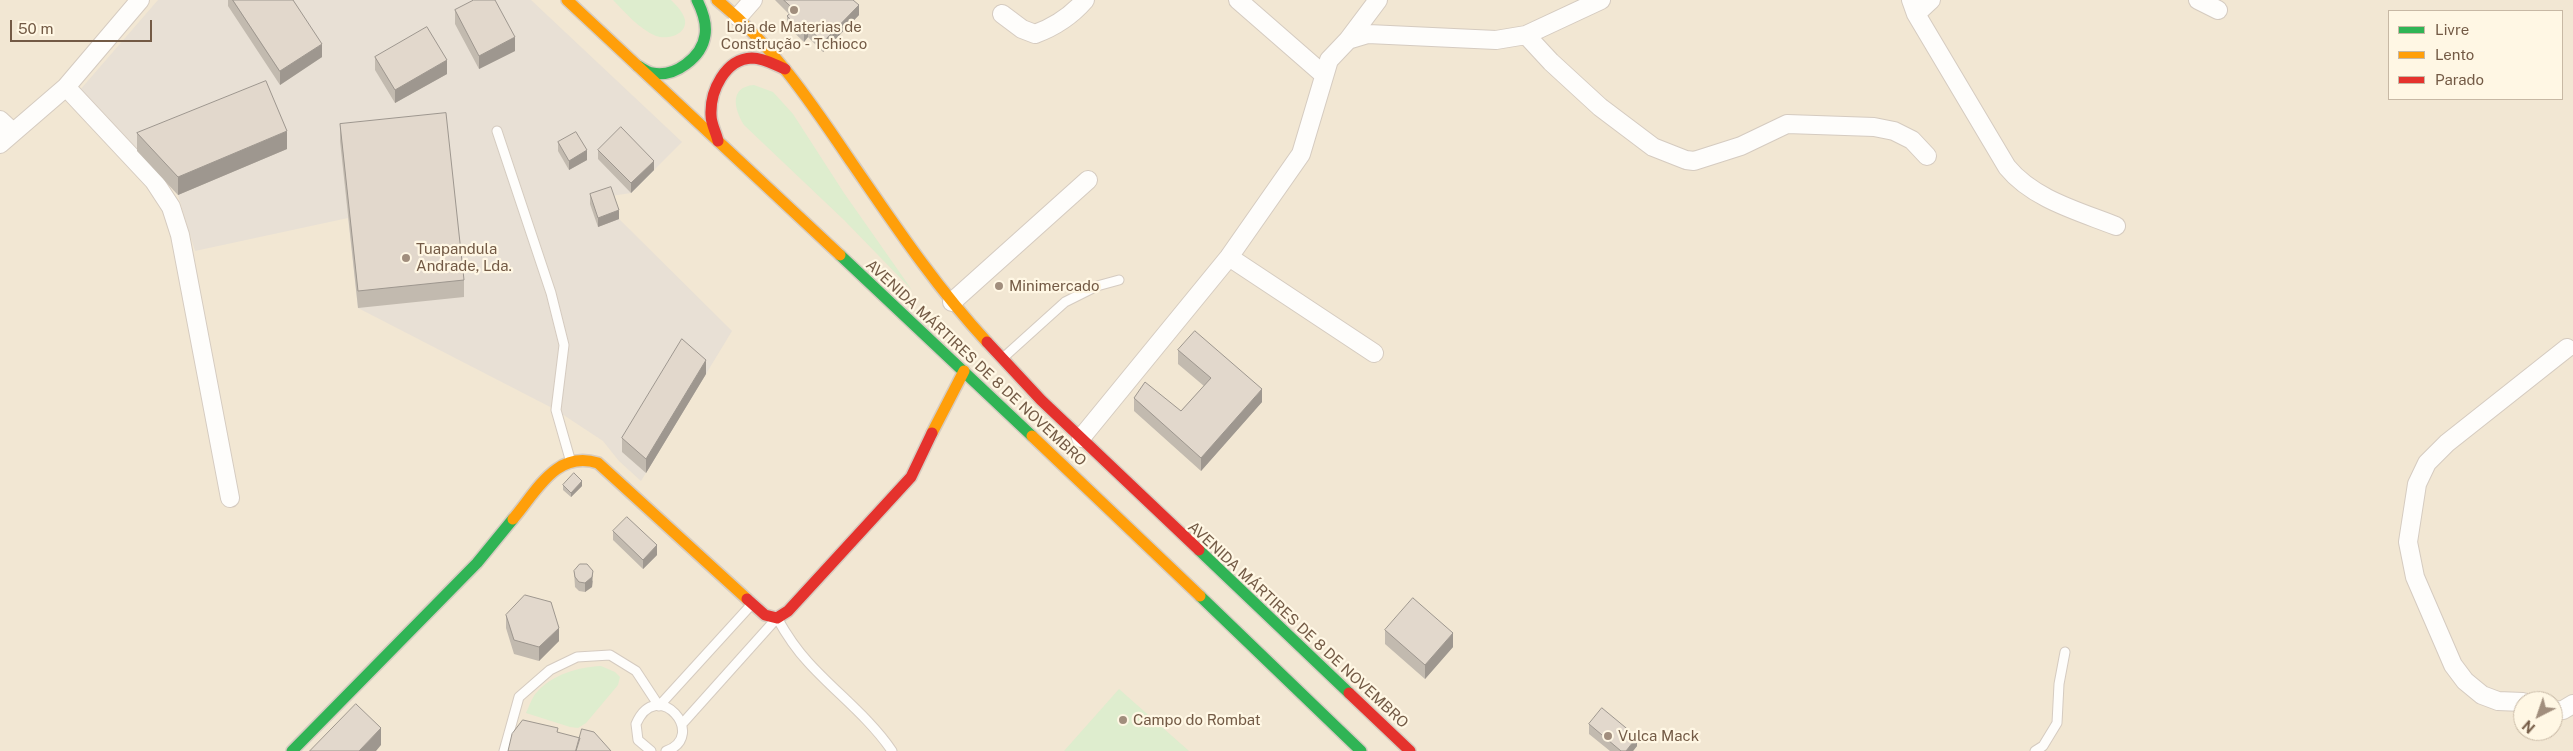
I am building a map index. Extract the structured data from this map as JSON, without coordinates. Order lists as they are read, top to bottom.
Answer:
{
  "streets": {
    "main road": ["AVENIDA MÁRTIRES DE 8 DE NOVEMBRO"]
  },
  "places": [
    "Loja de Materias de Construção - Tchioco",
    "Tuapandula Andrade, Lda.",
    "Minimercado",
    "Campo do Rombat",
    "Vulca Mack"
  ],
  "legend": ["Livre", "Lento", "Parado"],
  "scale_bar": "50 m",
  "north": "bottom left"
}
